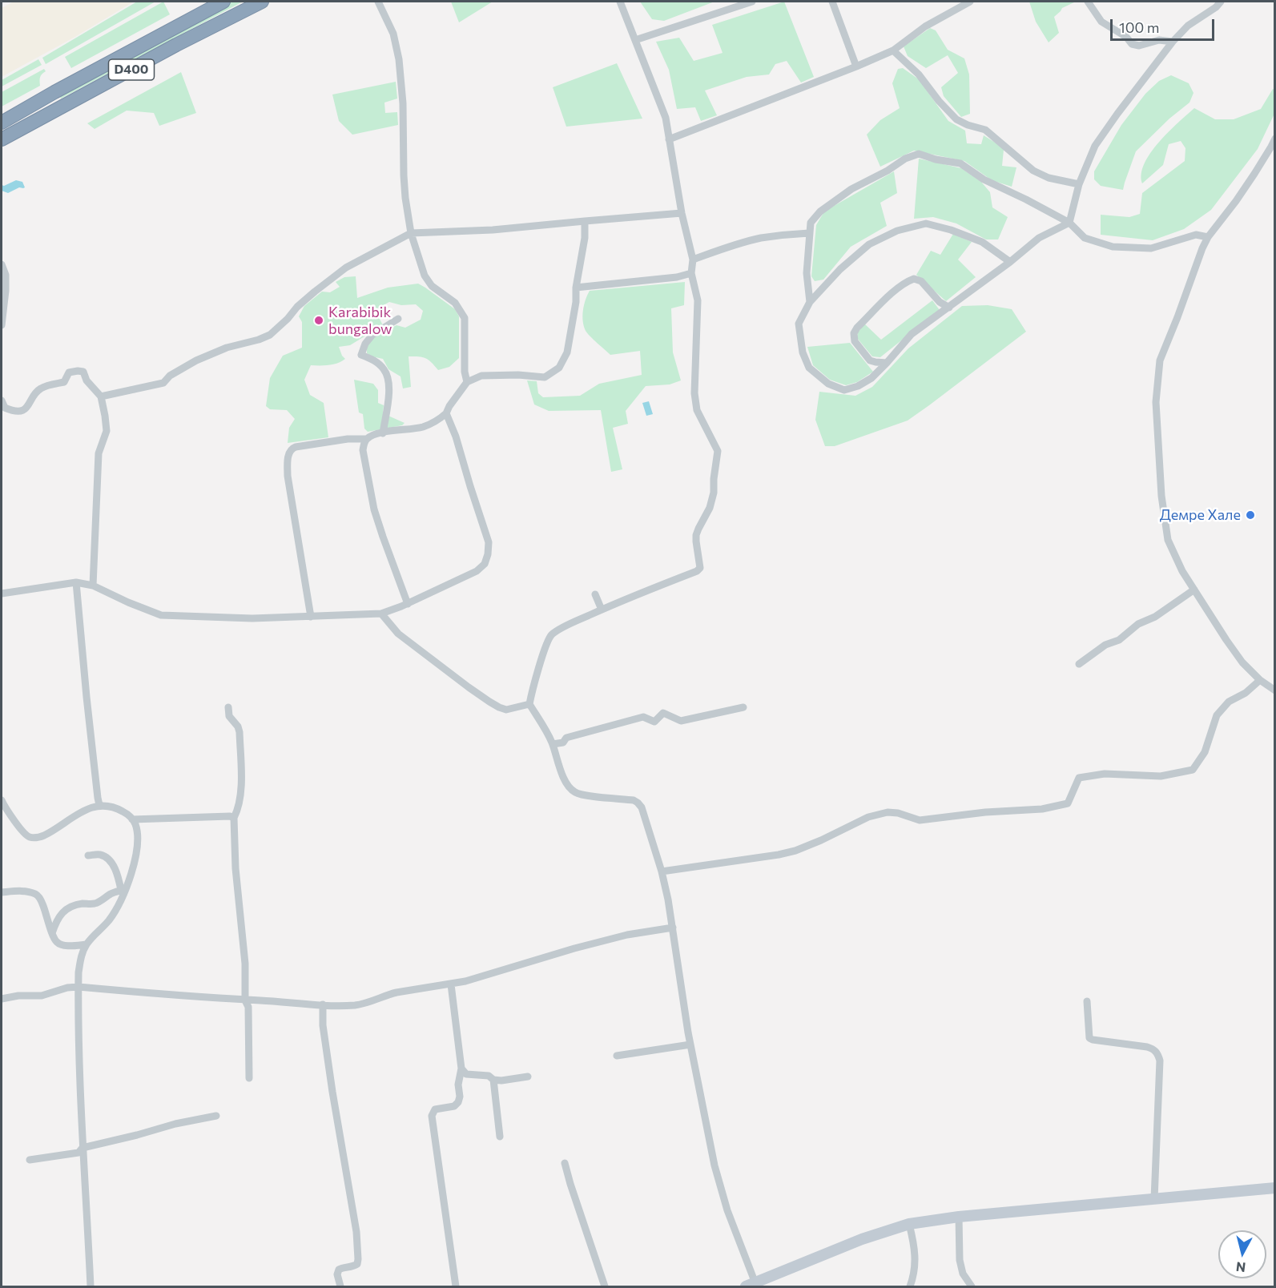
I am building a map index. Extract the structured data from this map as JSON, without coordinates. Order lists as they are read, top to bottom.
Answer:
{
  "streets": {
    "highway": ["D400"]
  },
  "places": ["Karabibik bungalow", "Демре Хале"],
  "scale_bar": "100 m",
  "north": "bottom"
}
